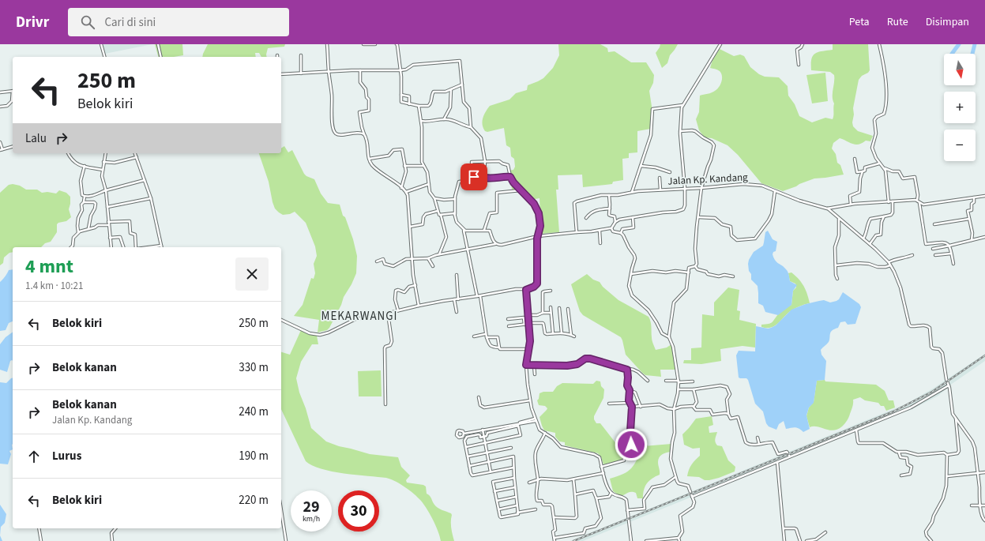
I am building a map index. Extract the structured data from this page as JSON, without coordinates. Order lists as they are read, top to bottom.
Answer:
{
  "streets": {
    "street": ["Jalan Kp. Kandang"]
  },
  "districts": ["MEKARWANGI"],
  "north": "bottom",
  "page": {
    "header": "Drivr",
    "search": "Cari di sini",
    "nav": ["Peta", "Rute", "Disimpan"],
    "map_buttons": ["+", "−"],
    "turn": ["250 m", "Belok kiri"],
    "then": "Lalu",
    "heading": ["4 mnt", "1.4 km · 10:21"],
    "list": [
      {
        "name": "Belok kiri",
        "value": "250 m"
      },
      {
        "name": "Belok kanan",
        "value": "330 m"
      },
      {
        "name": "Belok kanan",
        "note": "Jalan Kp. Kandang",
        "value": "240 m"
      },
      {
        "name": "Lurus",
        "value": "190 m"
      },
      {
        "name": "Belok kiri",
        "value": "220 m"
      }
    ],
    "speed": "29 km/h",
    "limit": "30"
  }
}
